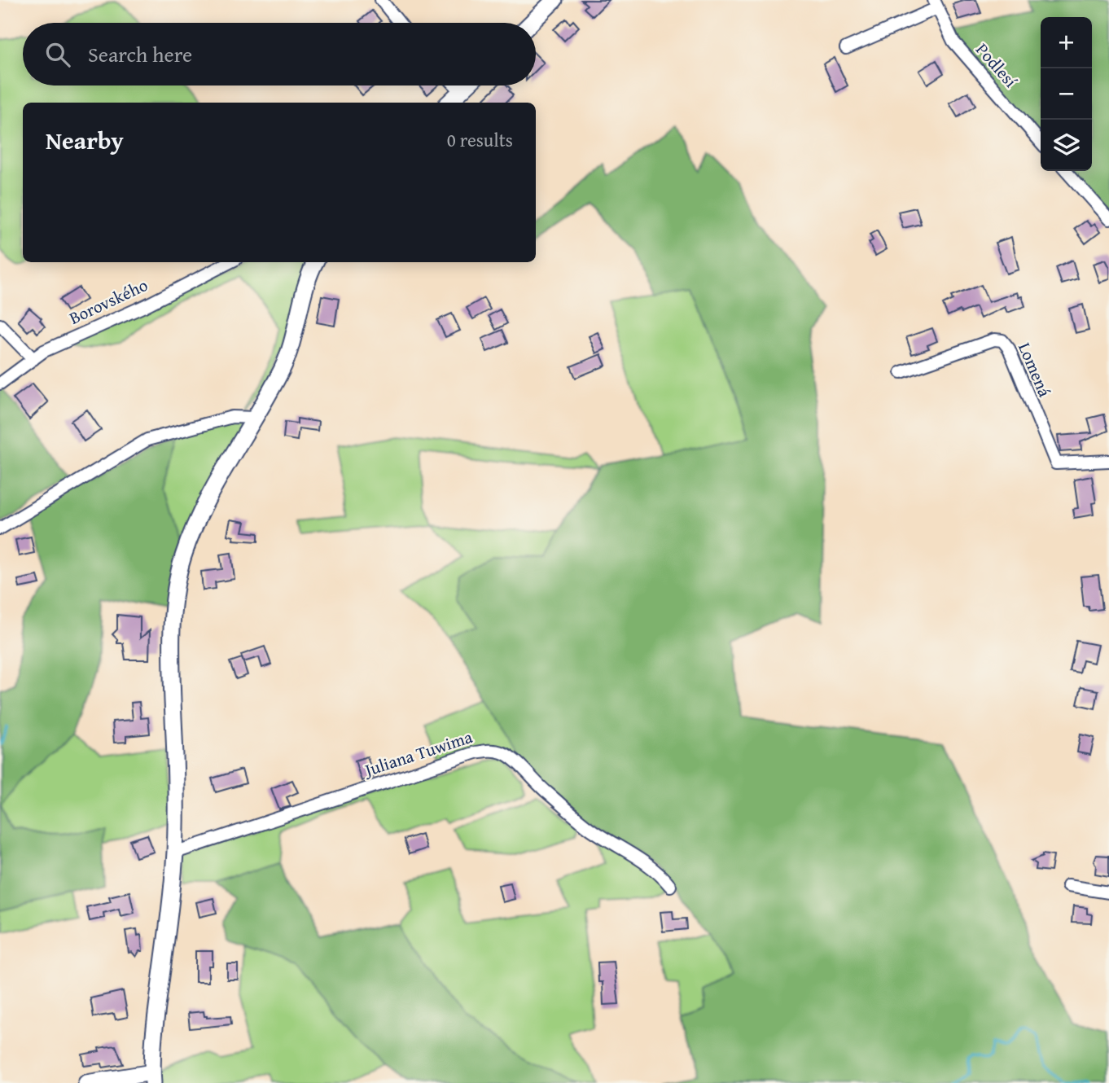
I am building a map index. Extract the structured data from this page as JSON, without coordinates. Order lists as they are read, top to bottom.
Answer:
{
  "streets": {
    "street": [
      "Podlesí",
      "Borovského",
      "Lomená",
      "Juliana Tuwima"
    ]
  },
  "page": {
    "map_buttons": ["+", "−"],
    "search": "Search here",
    "heading": ["Nearby", "0 results"]
  }
}
